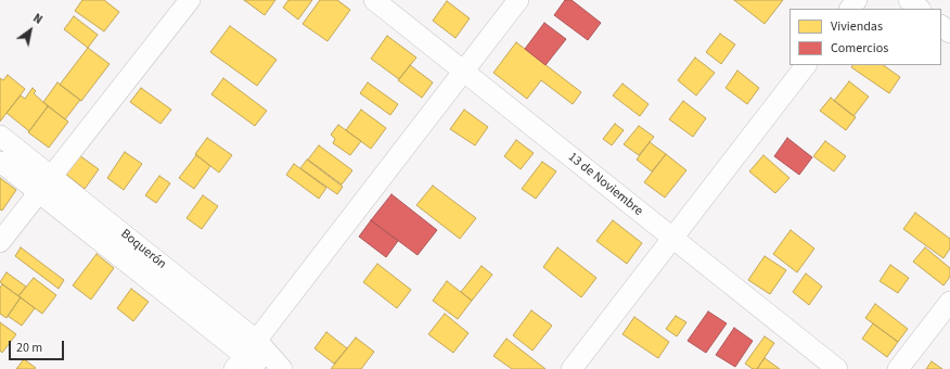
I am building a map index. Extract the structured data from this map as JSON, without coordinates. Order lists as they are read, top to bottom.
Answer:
{
  "streets": {
    "street": ["13 de Noviembre", "Boquerón"]
  },
  "legend": ["Viviendas", "Comercios"],
  "scale_bar": "20 m",
  "north": "top right"
}
